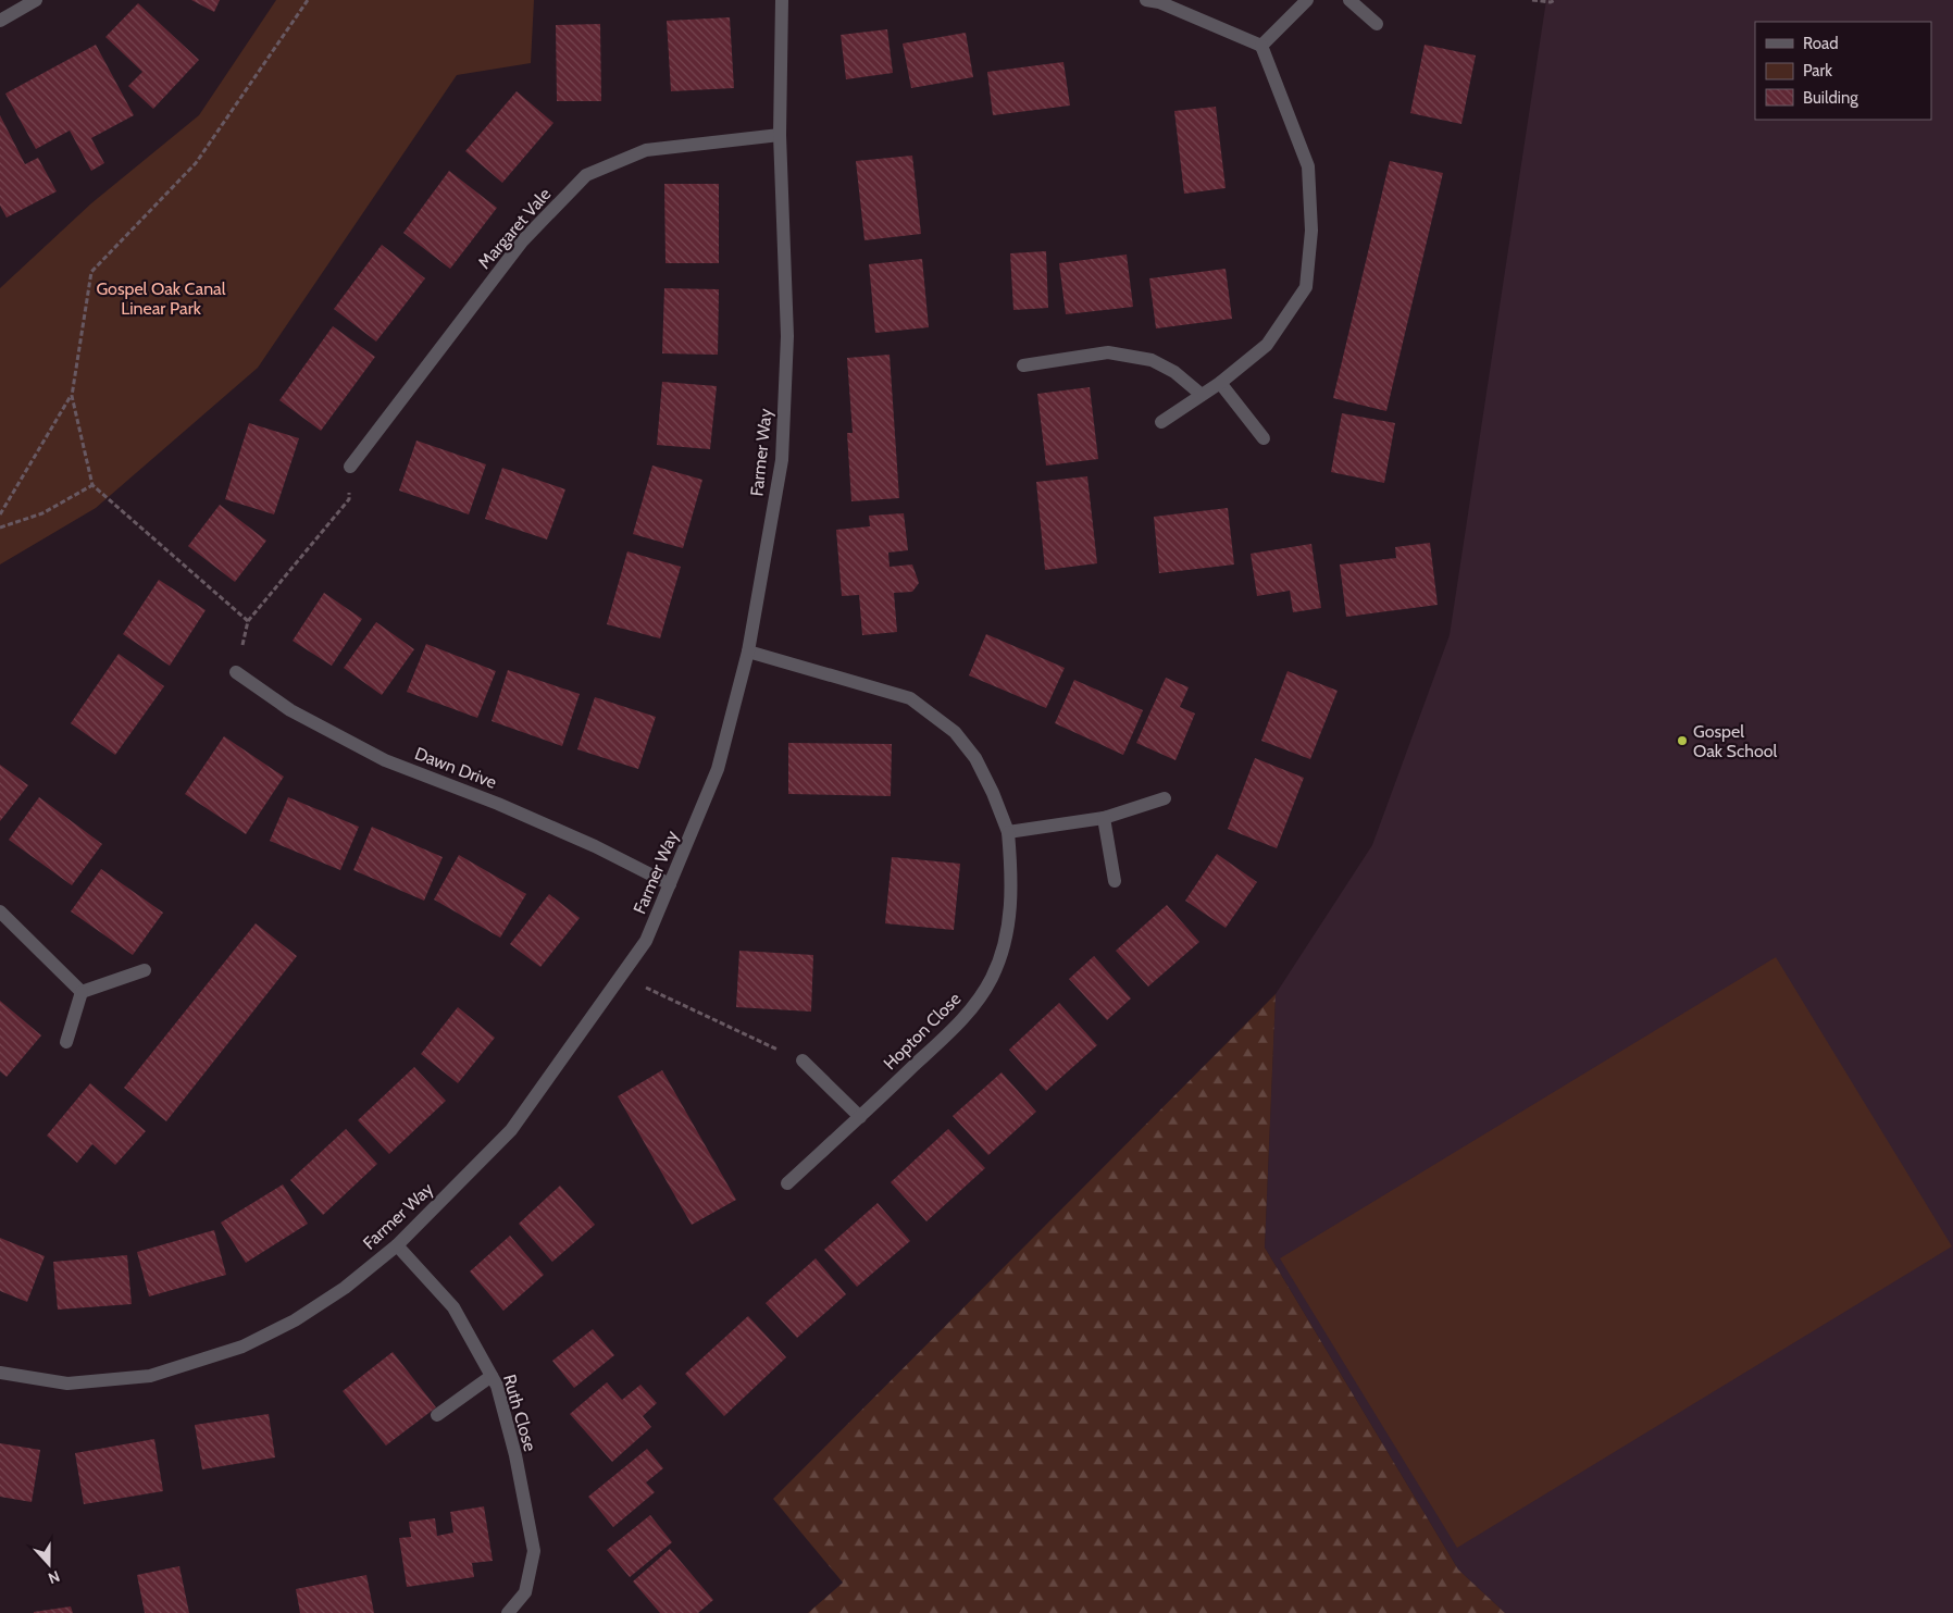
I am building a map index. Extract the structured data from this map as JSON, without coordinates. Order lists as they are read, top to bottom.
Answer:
{
  "streets": {
    "street": [
      "Margaret Vale",
      "Farmer Way",
      "Dawn Drive",
      "Hopton Close",
      "Ruth Close"
    ]
  },
  "crossings": [
    ["Margaret Vale", "Farmer Way"],
    ["Farmer Way", "Dawn Drive"],
    ["Farmer Way", "Hopton Close"],
    ["Farmer Way", "Ruth Close"]
  ],
  "parks": ["Gospel Oak Canal Linear Park"],
  "places": ["Gospel Oak School"],
  "legend": ["Road", "Park", "Building"],
  "north": "bottom"
}
